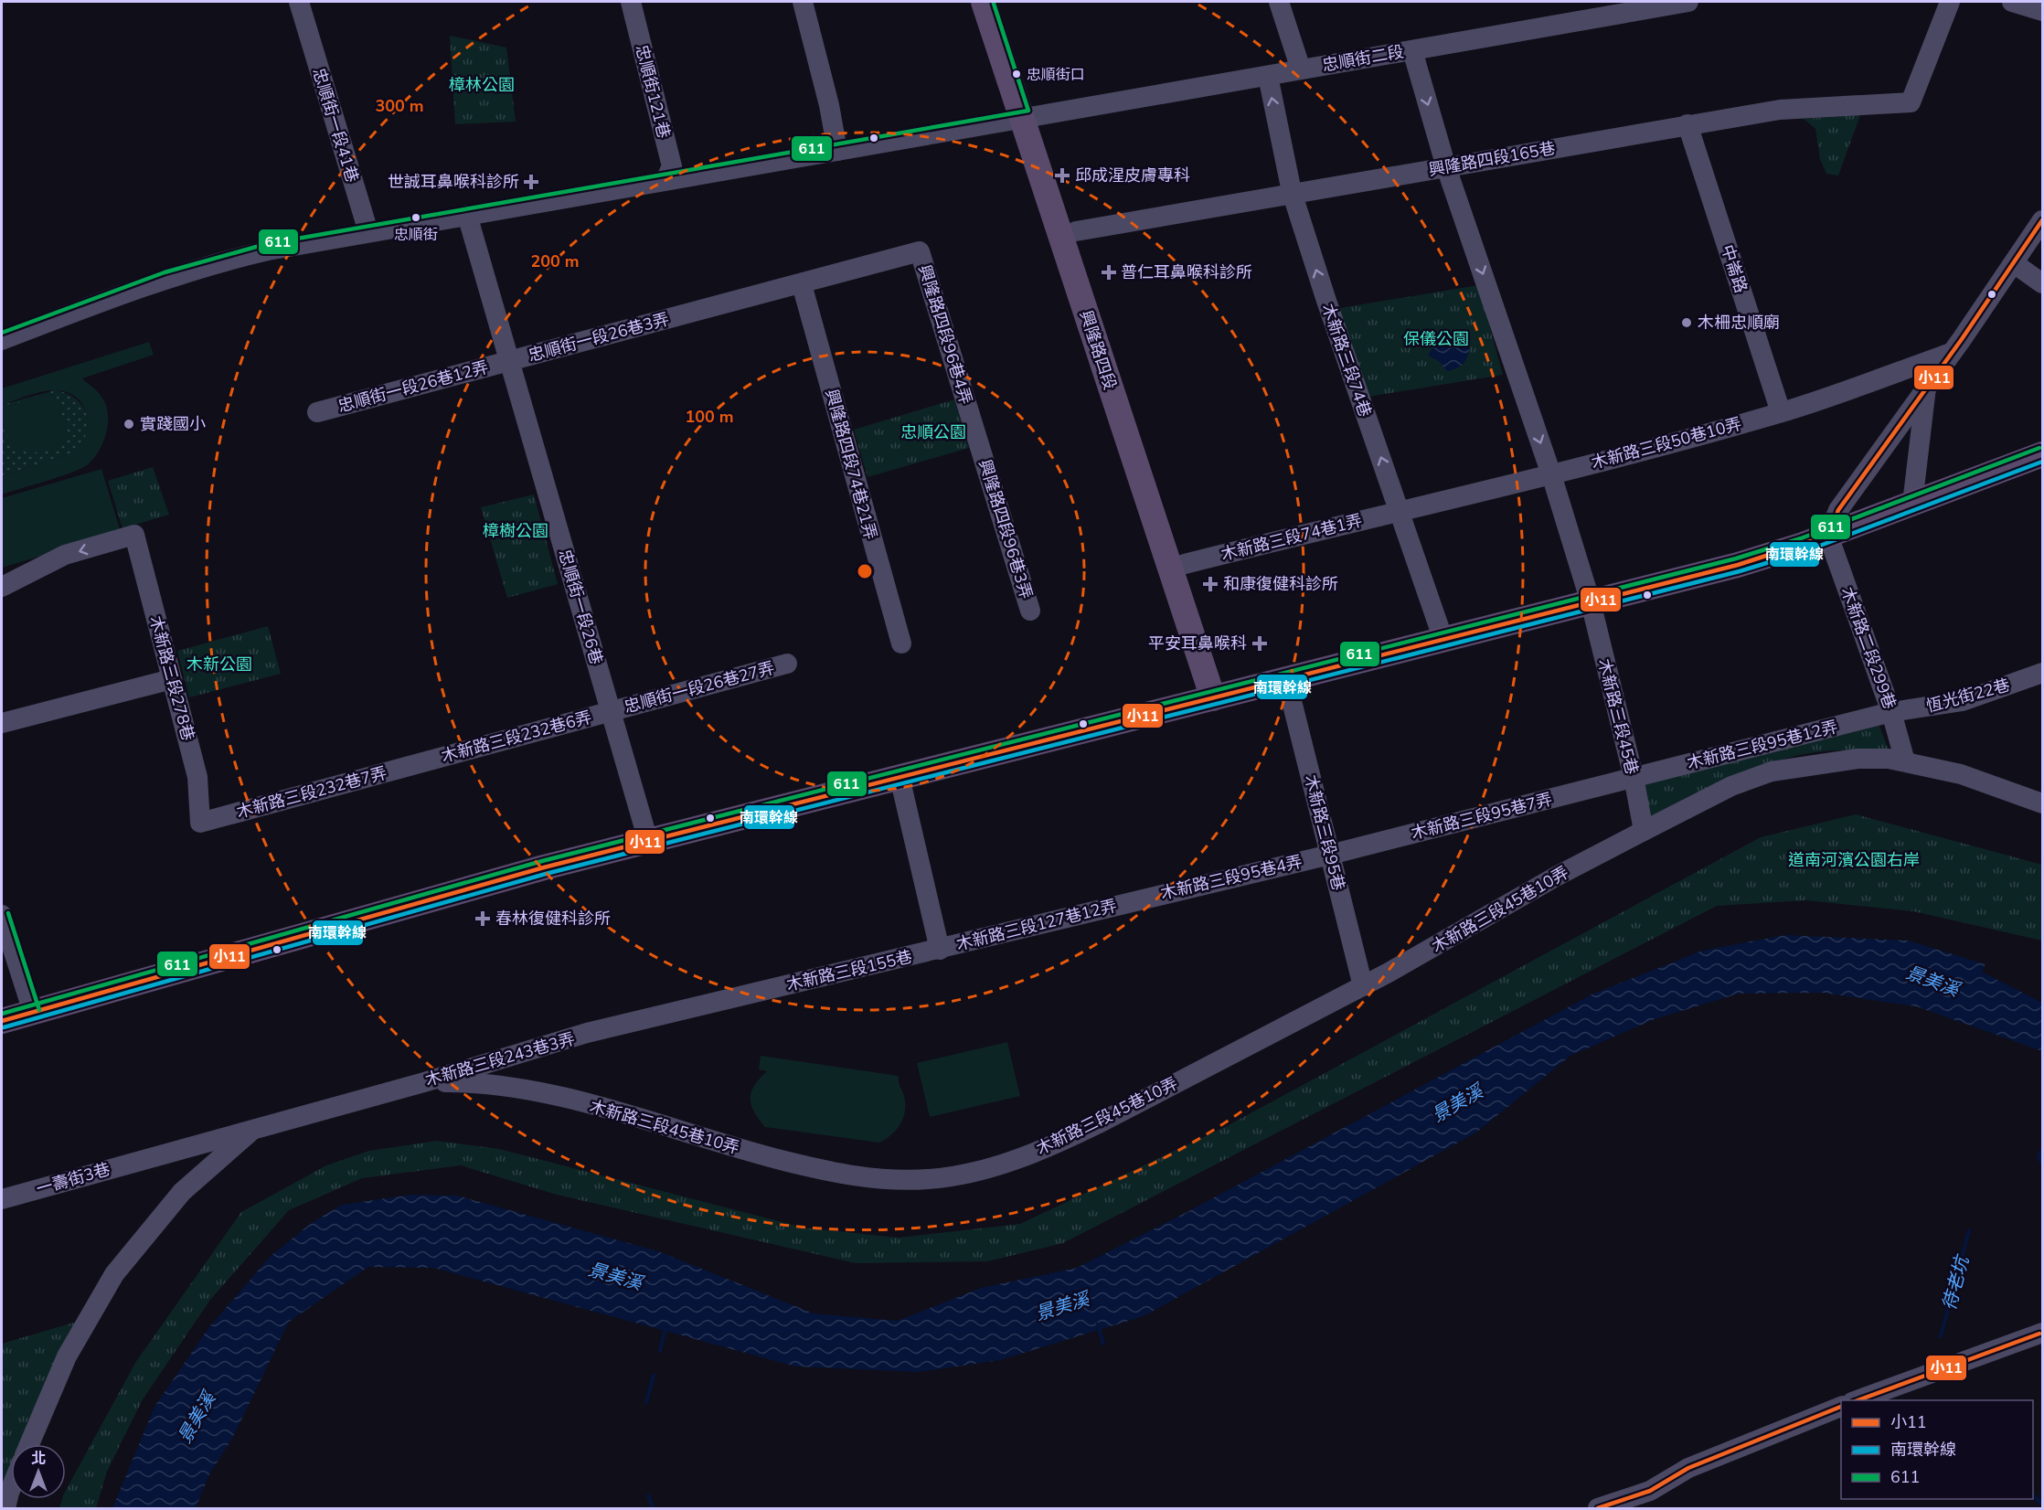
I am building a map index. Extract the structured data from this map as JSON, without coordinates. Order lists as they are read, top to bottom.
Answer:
{
  "streets": {
    "main road": ["興隆路四段"],
    "street": [
      "忠順街二段",
      "忠順街121巷",
      "忠順街一段41巷",
      "興隆路四段165巷",
      "中崙路",
      "興隆路四段96巷4弄",
      "忠順街一段26巷3弄",
      "木新路三段74巷",
      "忠順街一段26巷12弄",
      "木新路三段50巷10弄",
      "興隆路四段74巷21弄",
      "興隆路四段96巷3弄",
      "木新路三段74巷1弄",
      "忠順街一段26巷",
      "木新路二段299巷",
      "木新路三段278巷",
      "忠順街一段26巷27弄",
      "恆光街22巷",
      "木新路三段45巷",
      "木新路三段232巷6弄",
      "木新路三段95巷12弄",
      "木新路三段232巷7弄",
      "木新路三段95巷7弄",
      "木新路三段95巷",
      "木新路三段95巷4弄",
      "木新路三段45巷10弄",
      "木新路三段127巷12弄",
      "木新路三段155巷",
      "木新路三段243巷3弄",
      "一壽街3巷"
    ]
  },
  "crossings": [
    ["忠順街二段", "忠順街121巷"],
    ["忠順街二段", "忠順街一段41巷"],
    ["忠順街二段", "興隆路四段"],
    ["忠順街二段", "木新路三段74巷"],
    ["忠順街二段", "忠順街一段26巷"],
    ["忠順街二段", "木新路三段45巷"],
    ["興隆路四段165巷", "中崙路"],
    ["興隆路四段165巷", "興隆路四段"],
    ["興隆路四段165巷", "木新路三段74巷"],
    ["興隆路四段165巷", "木新路三段45巷"],
    ["中崙路", "木新路三段50巷10弄"],
    ["興隆路四段96巷4弄", "忠順街一段26巷3弄"],
    ["興隆路四段96巷4弄", "興隆路四段96巷3弄"],
    ["忠順街一段26巷3弄", "忠順街一段26巷12弄"],
    ["忠順街一段26巷3弄", "興隆路四段74巷21弄"],
    ["忠順街一段26巷3弄", "忠順街一段26巷"],
    ["興隆路四段", "木新路三段74巷1弄"],
    ["木新路三段74巷", "木新路三段50巷10弄"],
    ["木新路三段74巷", "木新路三段74巷1弄"],
    ["忠順街一段26巷12弄", "忠順街一段26巷"],
    ["木新路三段50巷10弄", "木新路三段74巷1弄"],
    ["木新路三段50巷10弄", "木新路三段45巷"],
    ["忠順街一段26巷", "忠順街一段26巷27弄"],
    ["忠順街一段26巷", "木新路三段232巷6弄"],
    ["木新路二段299巷", "恆光街22巷"],
    ["木新路二段299巷", "木新路三段95巷12弄"],
    ["木新路二段299巷", "木新路三段45巷10弄"],
    ["木新路三段278巷", "木新路三段232巷7弄"],
    ["忠順街一段26巷27弄", "木新路三段232巷6弄"],
    ["恆光街22巷", "木新路三段95巷12弄"],
    ["木新路三段45巷", "木新路三段95巷12弄"],
    ["木新路三段45巷", "木新路三段95巷7弄"],
    ["木新路三段45巷", "木新路三段45巷10弄"],
    ["木新路三段232巷6弄", "木新路三段232巷7弄"],
    ["木新路三段95巷12弄", "木新路三段95巷7弄"],
    ["木新路三段95巷7弄", "木新路三段95巷"],
    ["木新路三段95巷7弄", "木新路三段95巷4弄"],
    ["木新路三段95巷", "木新路三段95巷4弄"],
    ["木新路三段95巷", "木新路三段45巷10弄"],
    ["木新路三段95巷4弄", "木新路三段127巷12弄"],
    ["木新路三段45巷10弄", "木新路三段243巷3弄"],
    ["木新路三段45巷10弄", "一壽街3巷"],
    ["木新路三段127巷12弄", "木新路三段155巷"],
    ["木新路三段155巷", "木新路三段243巷3弄"],
    ["木新路三段243巷3弄", "一壽街3巷"]
  ],
  "one_way": ["木新路三段74巷", "木新路三段45巷"],
  "water": ["景美溪", "待老坑"],
  "parks": [
    "樟林公園",
    "保儀公園",
    "忠順公園",
    "樟樹公園",
    "木新公園",
    "道南河濱公園右岸"
  ],
  "places": {
    "other": [
      "忠順街口",
      "忠順街",
      "木柵忠順廟",
      "實踐國小"
    ],
    "health": [
      "邱成湦皮膚專科",
      "世誠耳鼻喉科診所",
      "普仁耳鼻喉科診所",
      "和康復健科診所",
      "平安耳鼻喉科",
      "春林復健科診所"
    ]
  },
  "lines": ["transit line 611", "transit line 小11", "transit line 南環幹線"],
  "legend": ["小11", "南環幹線", "611"],
  "north": "top",
  "rings": ["300 m", "200 m", "100 m"]
}
